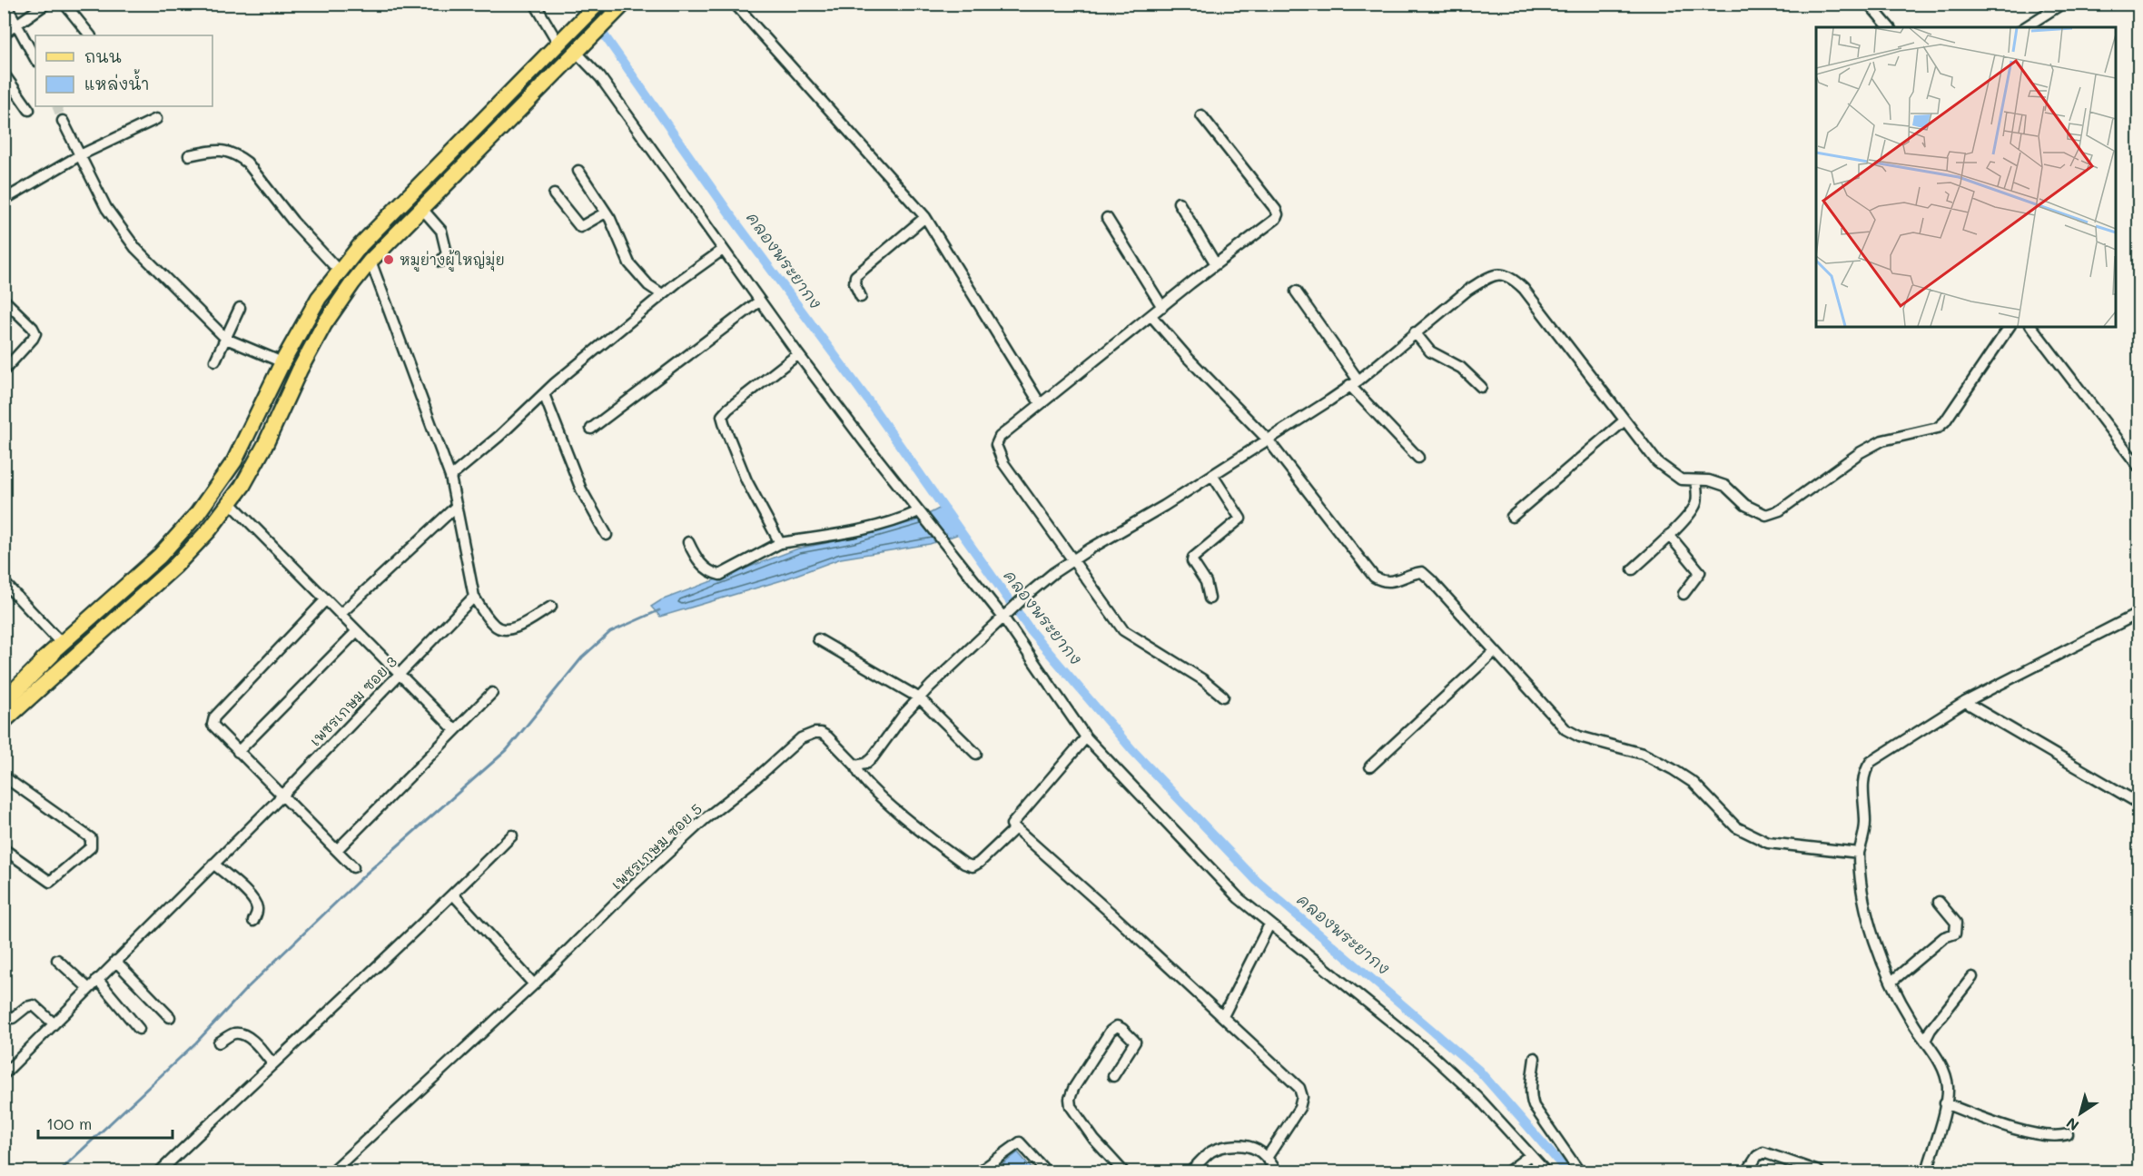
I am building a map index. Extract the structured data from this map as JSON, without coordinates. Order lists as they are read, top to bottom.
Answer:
{
  "streets": {
    "street": ["เพชรเกษม ซอย 3", "เพชรเกษม ซอย 5"]
  },
  "water": ["คลองพระยากง"],
  "places": ["หมูย่างผู้ใหญ่มุ่ย"],
  "legend": ["ถนน", "แหล่งน้ำ"],
  "scale_bar": "100 m",
  "north": "bottom left"
}
